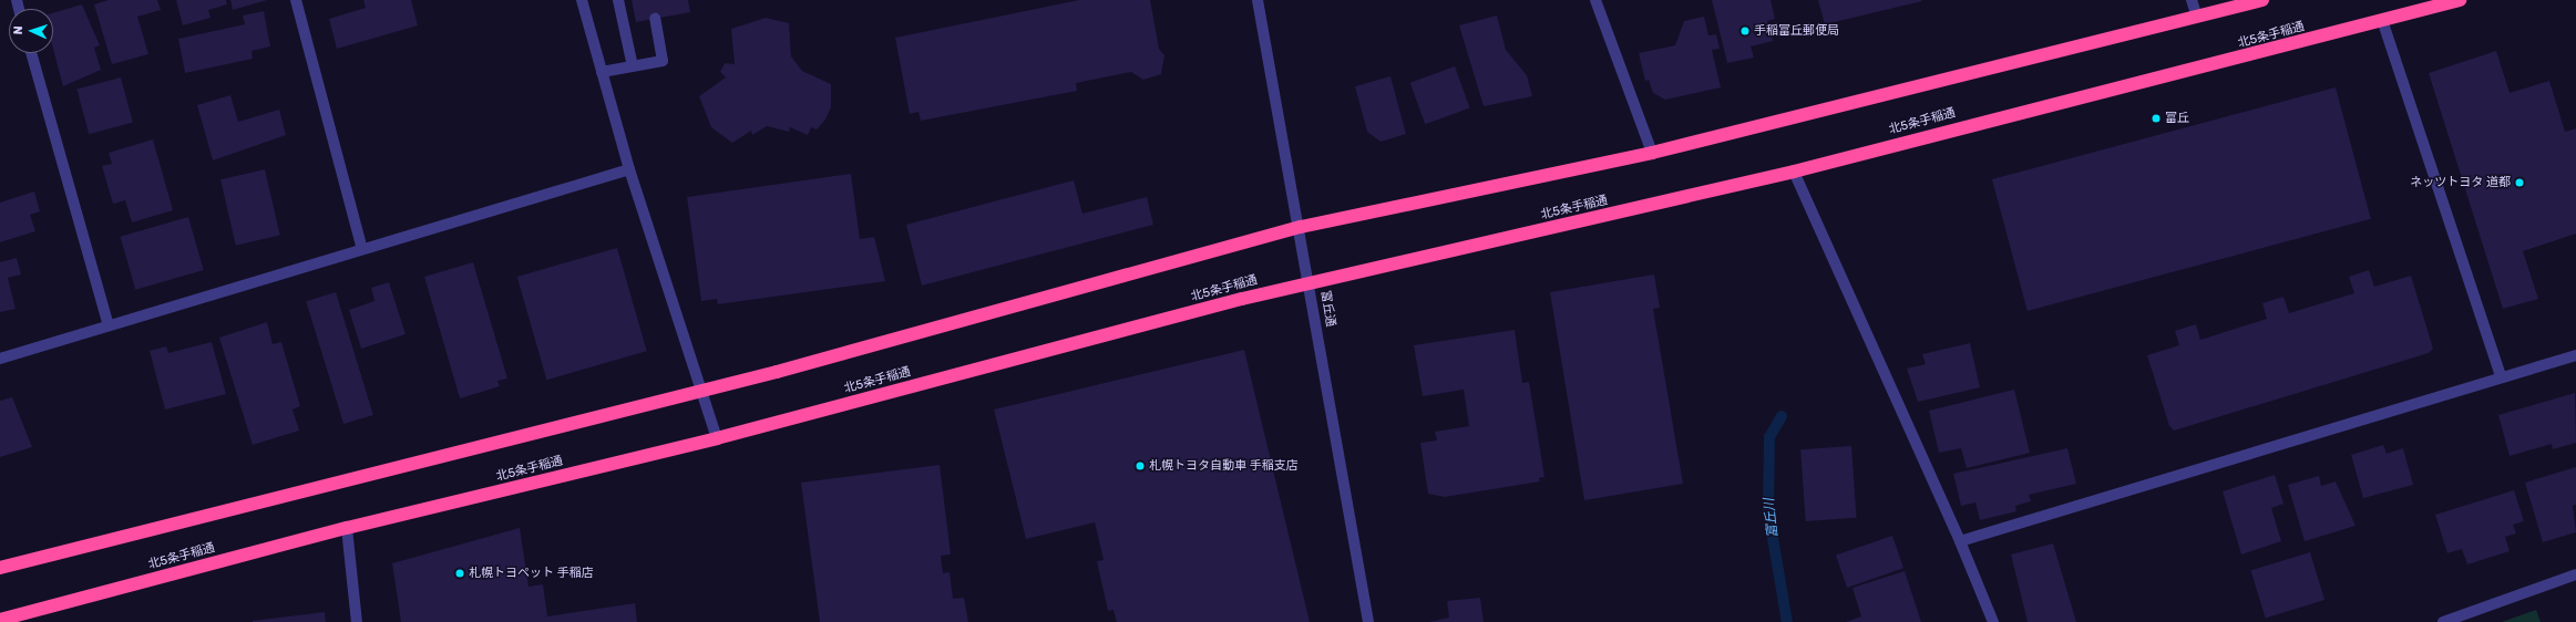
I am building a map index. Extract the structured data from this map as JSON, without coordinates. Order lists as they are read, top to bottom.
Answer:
{
  "streets": {
    "highway": ["北5条手稲通"],
    "street": ["富丘通"]
  },
  "crossings": [
    ["北5条手稲通", "富丘通"]
  ],
  "water": ["富丘川"],
  "places": [
    "手稲富丘郵便局",
    "富丘",
    "ネッツトヨタ 道都",
    "札幌トヨタ自動車 手稲支店",
    "札幌トヨペット 手稲店"
  ],
  "north": "left"
}
